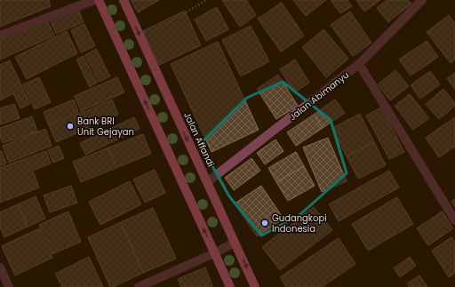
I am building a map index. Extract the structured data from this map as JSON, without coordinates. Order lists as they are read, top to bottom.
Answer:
{
  "streets": {
    "main road": ["Jalan Affandi"],
    "street": ["Jalan Abimanyu"]
  },
  "crossings": [
    ["Jalan Abimanyu", "Jalan Affandi"]
  ],
  "places": ["Bank BRI Unit Gejayan", "Gudangkopi Indonesia"]
}
